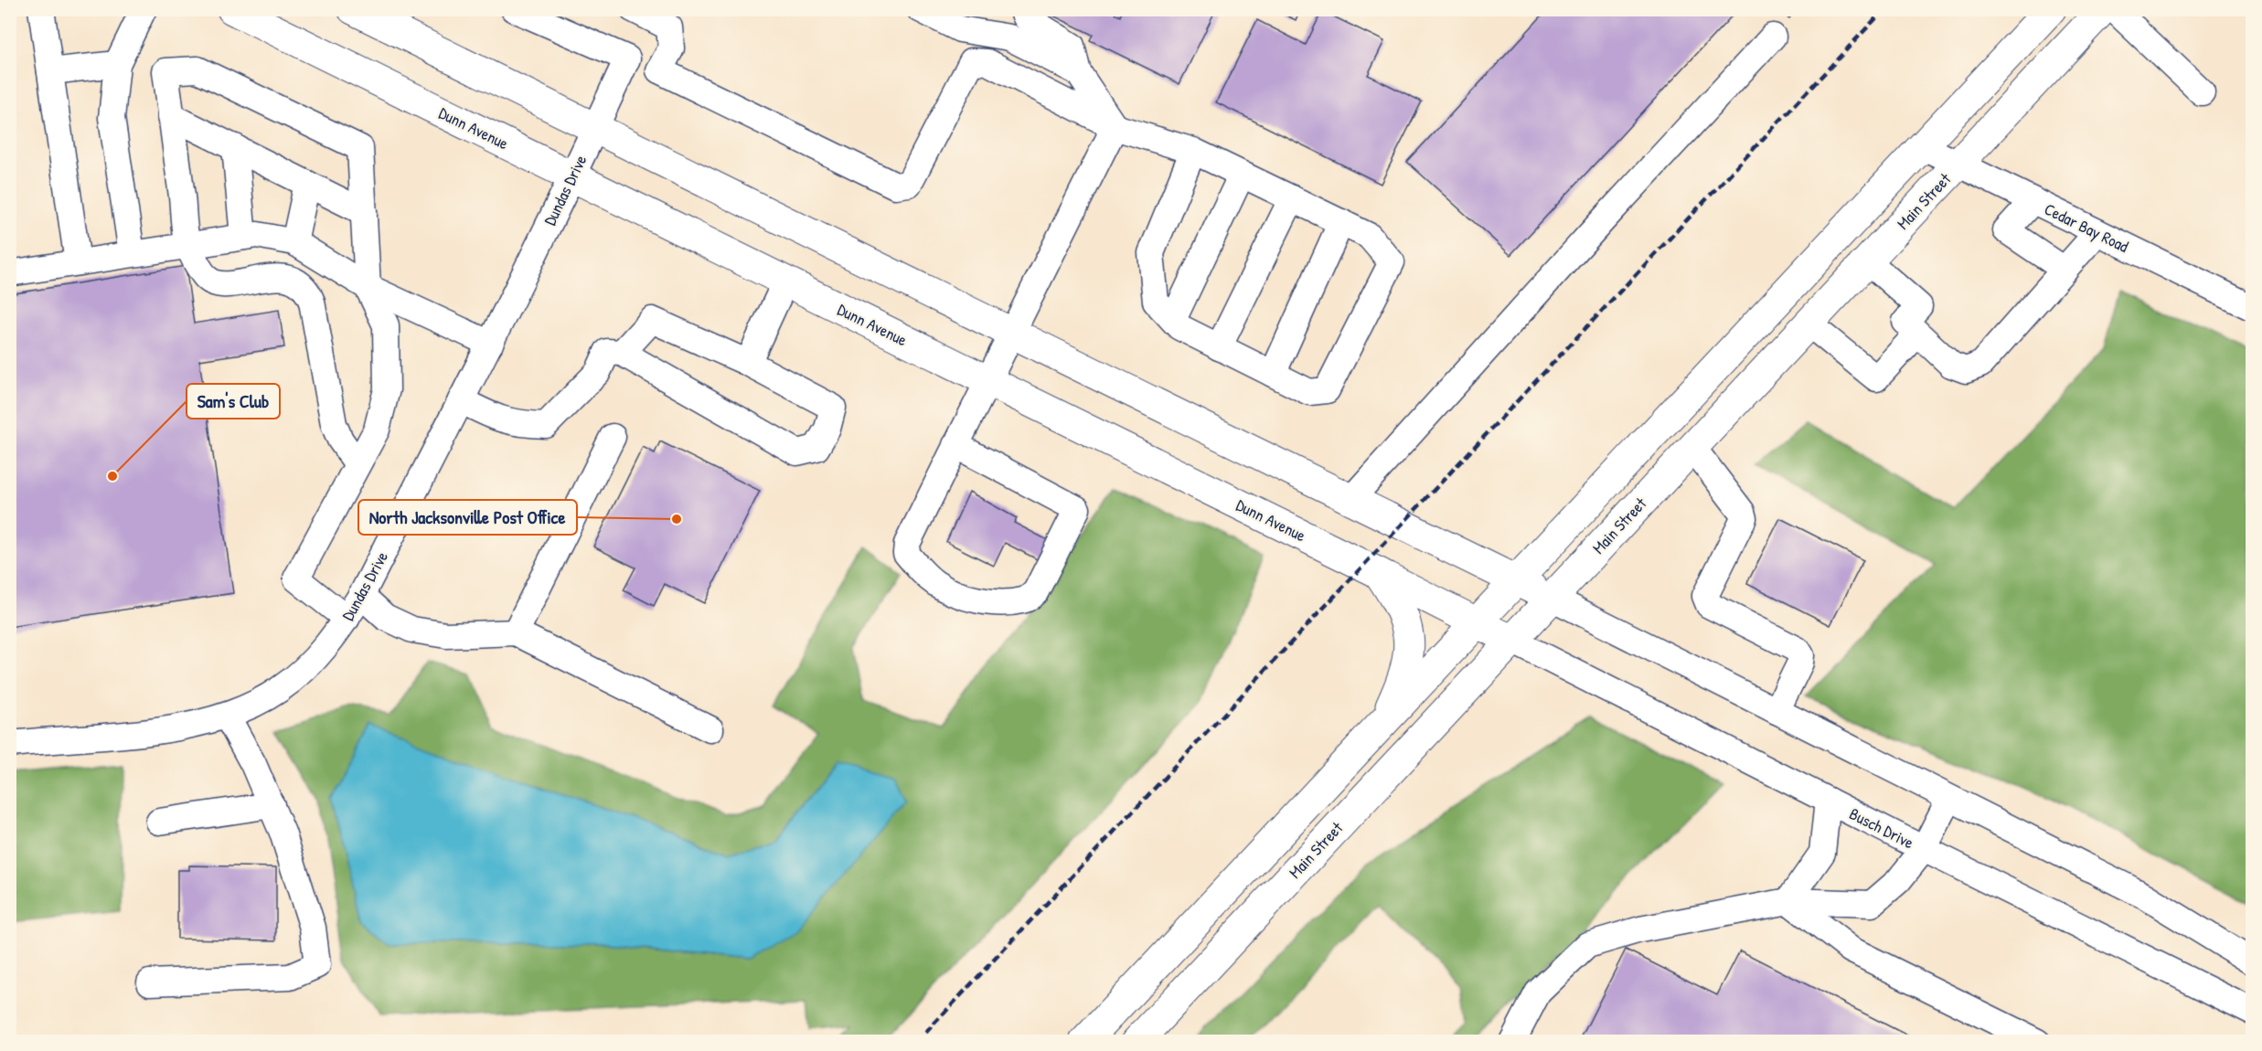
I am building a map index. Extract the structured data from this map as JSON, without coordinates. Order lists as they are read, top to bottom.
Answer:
{
  "streets": {
    "main road": ["Dunn Avenue", "Main Street"],
    "street": ["Dundas Drive", "Cedar Bay Road", "Busch Drive"]
  },
  "crossings": [
    ["Dunn Avenue", "Dundas Drive"],
    ["Dunn Avenue", "Main Street"],
    ["Dunn Avenue", "Busch Drive"],
    ["Main Street", "Cedar Bay Road"],
    ["Main Street", "Busch Drive"]
  ],
  "places": ["Sam's Club", "North Jacksonville Post Office"]
}
